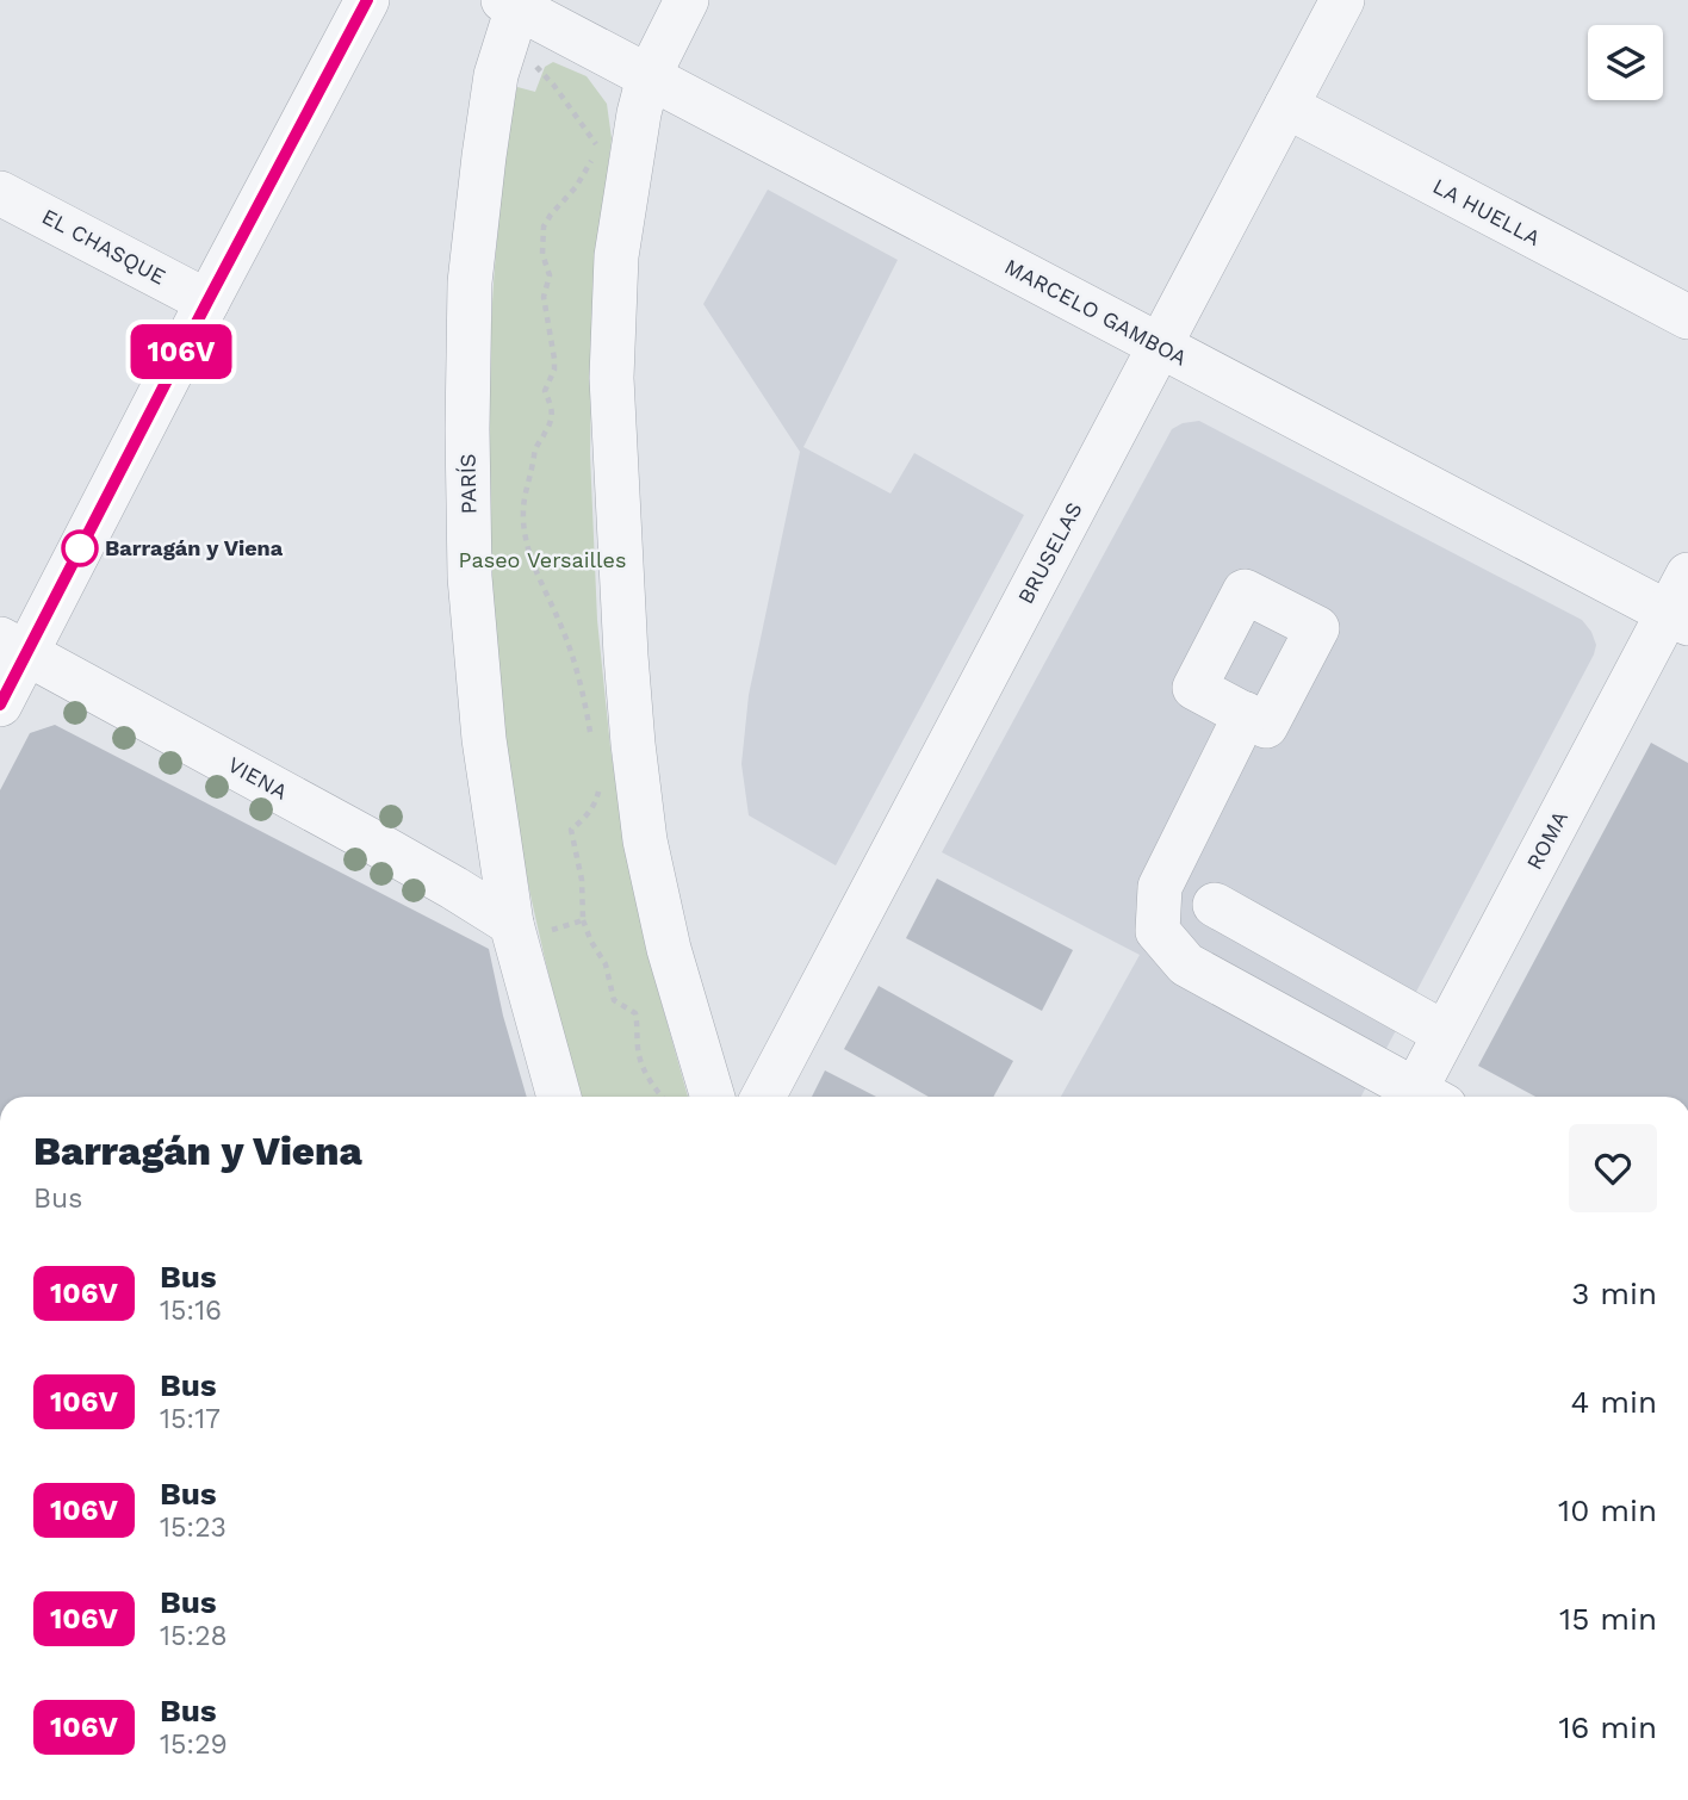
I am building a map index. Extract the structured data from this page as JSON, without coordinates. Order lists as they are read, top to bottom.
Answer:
{
  "streets": {
    "street": [
      "LA HUELLA",
      "EL CHASQUE",
      "MARCELO GAMBOA",
      "PARÍS",
      "BRUSELAS",
      "VIENA",
      "ROMA"
    ]
  },
  "crossings": [
    ["LA HUELLA", "BRUSELAS"],
    ["MARCELO GAMBOA", "PARÍS"],
    ["MARCELO GAMBOA", "BRUSELAS"],
    ["MARCELO GAMBOA", "ROMA"],
    ["PARÍS", "VIENA"]
  ],
  "parks": ["Paseo Versailles"],
  "places": ["Barragán y Viena"],
  "lines": ["bus line 106V"],
  "page": {
    "on_map": "106V",
    "heading": ["Barragán y Viena", "Bus"],
    "list": [
      {
        "mark": "106V",
        "name": "Bus",
        "note": "15:16",
        "value": "3 min"
      },
      {
        "mark": "106V",
        "name": "Bus",
        "note": "15:17",
        "value": "4 min"
      },
      {
        "mark": "106V",
        "name": "Bus",
        "note": "15:23",
        "value": "10 min"
      },
      {
        "mark": "106V",
        "name": "Bus",
        "note": "15:28",
        "value": "15 min"
      },
      {
        "mark": "106V",
        "name": "Bus",
        "note": "15:29",
        "value": "16 min"
      }
    ]
  }
}
